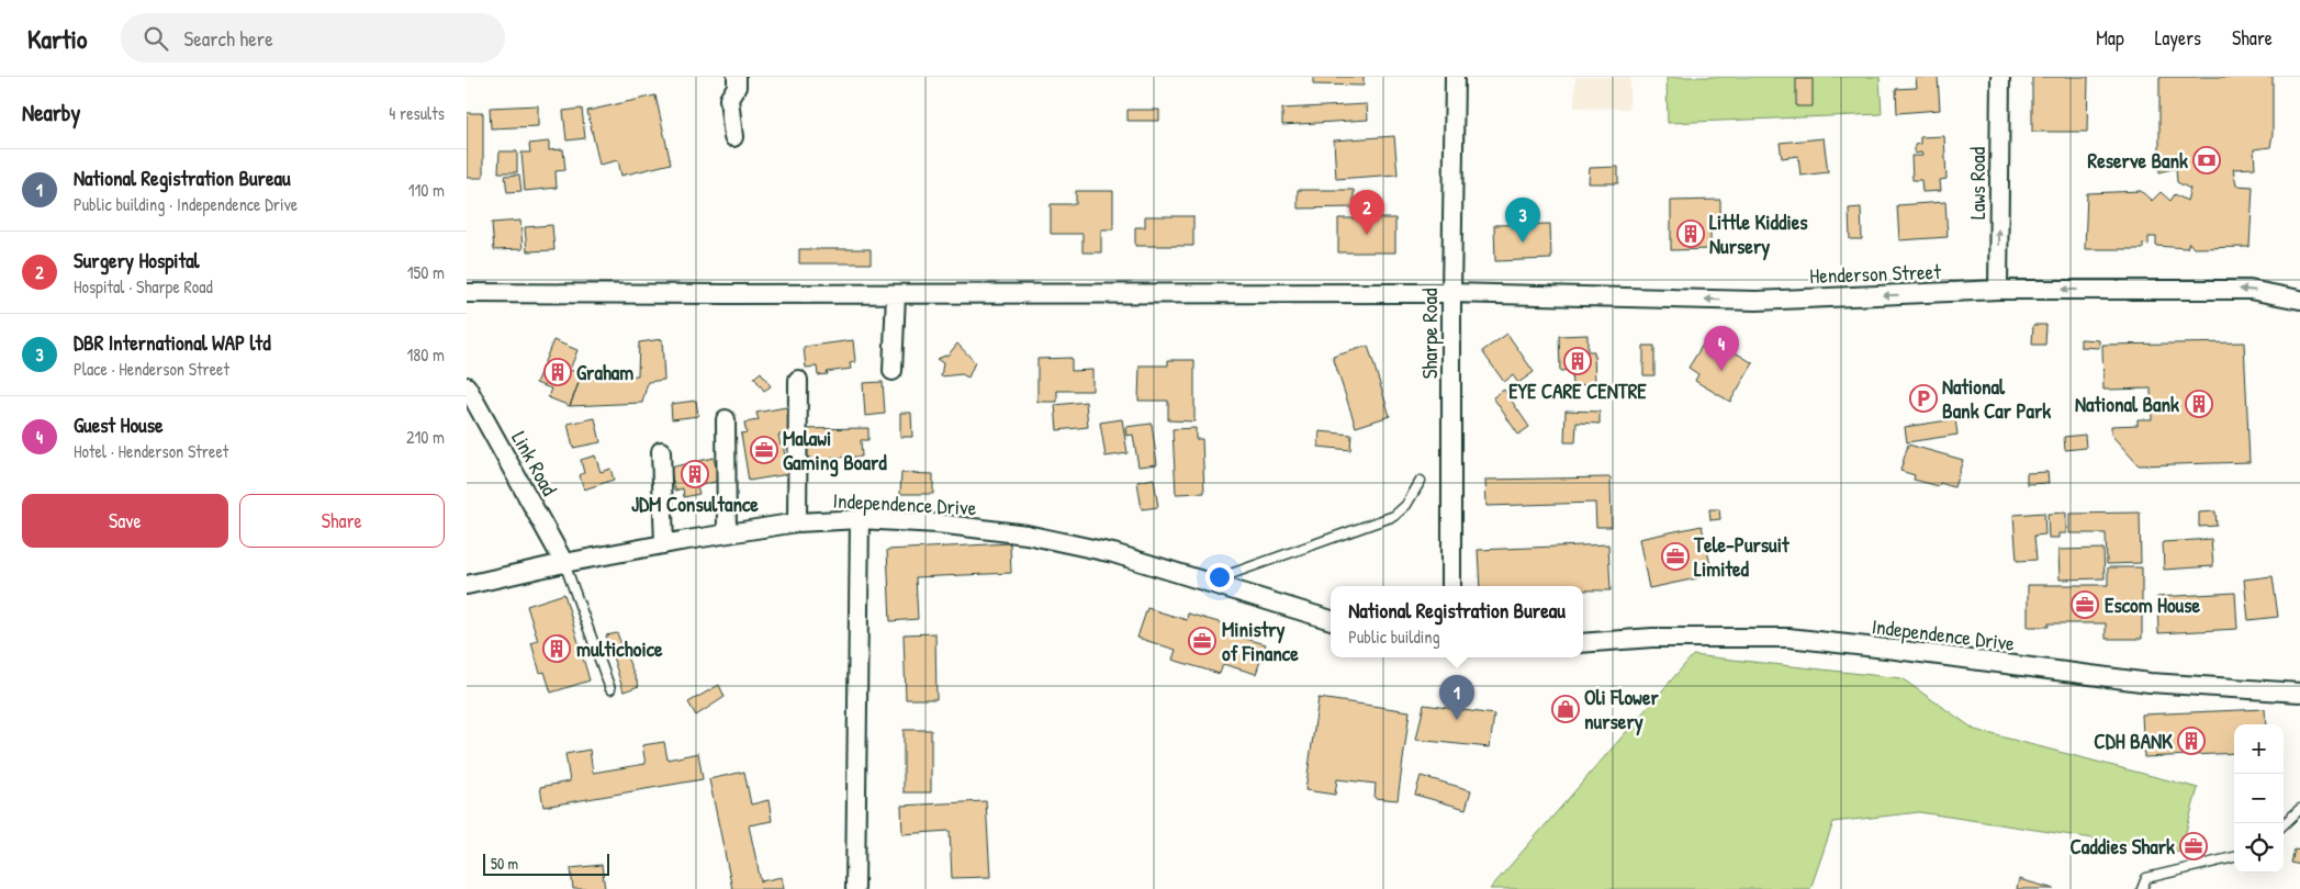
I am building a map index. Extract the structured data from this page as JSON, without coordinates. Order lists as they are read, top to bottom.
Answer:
{
  "streets": {
    "street": [
      "Laws Road",
      "Henderson Street",
      "Sharpe Road",
      "Link Road",
      "Independence Drive"
    ]
  },
  "crossings": [
    ["Laws Road", "Henderson Street"],
    ["Henderson Street", "Sharpe Road"],
    ["Link Road", "Independence Drive"]
  ],
  "one_way": ["Laws Road", "Henderson Street"],
  "places": {
    "bank": ["Reserve Bank"],
    "building": [
      "Little Kiddies Nursery",
      "EYE CARE CENTRE",
      "Graham",
      "National Bank",
      "JDM Consultance",
      "multichoice",
      "CDH BANK"
    ],
    "parking": ["National Bank Car Park"],
    "office": [
      "Malawi Gaming Board",
      "Tele-Pursuit Limited",
      "Escom House",
      "Ministry of Finance",
      "Caddies Shark"
    ],
    "shop": ["Oli Flower nursery"]
  },
  "scale_bar": "50 m",
  "page": {
    "header": "Kartio",
    "search": "Search here",
    "nav": ["Map", "Layers", "Share"],
    "heading": ["Nearby", "4 results"],
    "list": [
      {
        "mark": "1",
        "name": "National Registration Bureau",
        "note": "Public building · Independence Drive",
        "value": "110 m"
      },
      {
        "mark": "2",
        "name": "Surgery Hospital",
        "note": "Hospital · Sharpe Road",
        "value": "150 m"
      },
      {
        "mark": "3",
        "name": "DBR International WAP ltd",
        "note": "Place · Henderson Street",
        "value": "180 m"
      },
      {
        "mark": "4",
        "name": "Guest House",
        "note": "Hotel · Henderson Street",
        "value": "210 m"
      }
    ],
    "pins": [
      "2",
      "3",
      "4",
      "1"
    ],
    "buttons": ["Save", "Share"],
    "popup": ["National Registration Bureau", "Public building"],
    "map_buttons": ["+", "−"],
    "scale": "50 m"
  }
}
